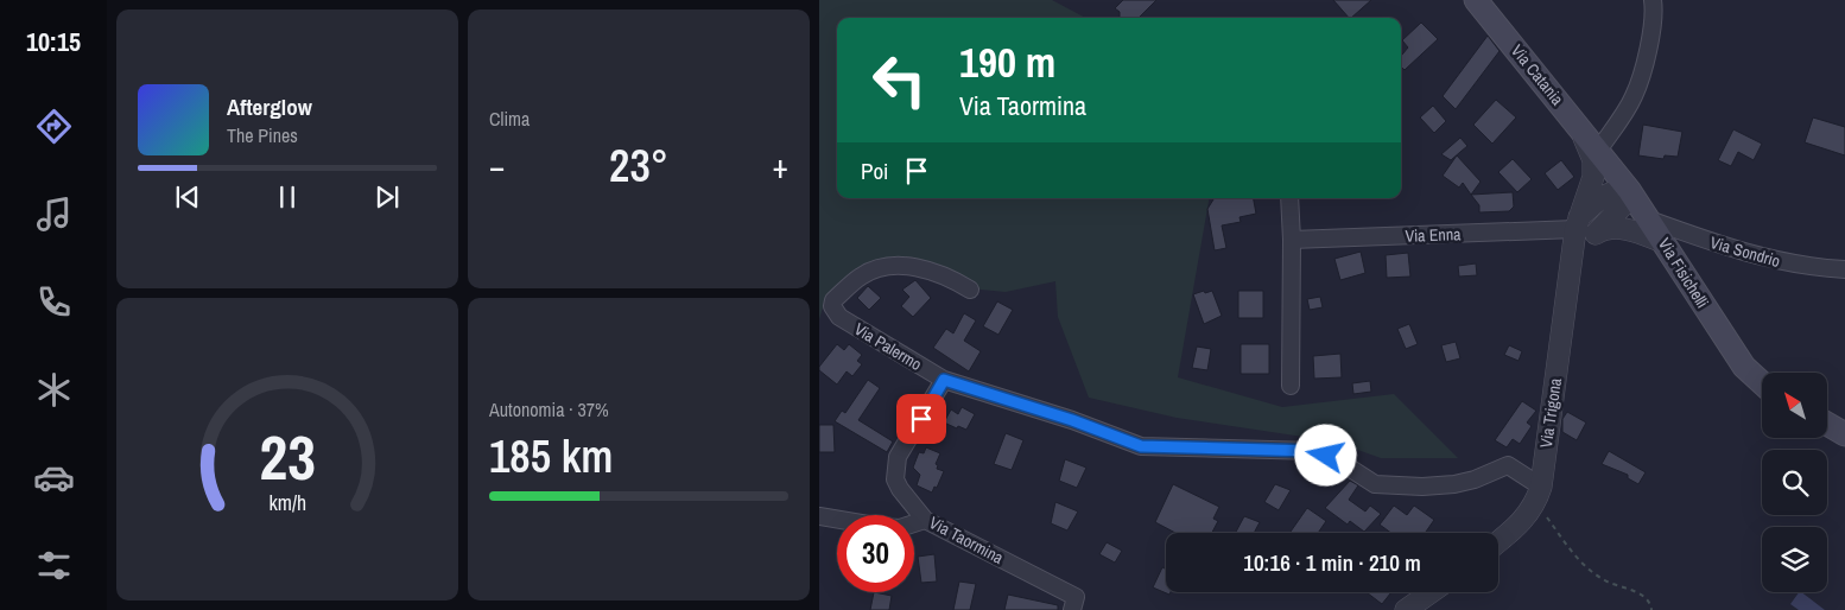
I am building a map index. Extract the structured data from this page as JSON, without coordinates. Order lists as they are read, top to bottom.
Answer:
{
  "streets": {
    "main road": ["Via Catania", "Via Fisichelli"],
    "street": [
      "Via Enna",
      "Via Sondrio",
      "Via Palermo",
      "Via Trigona",
      "Via Taormina"
    ]
  },
  "crossings": [
    ["Via Catania", "Via Fisichelli"],
    ["Via Catania", "Via Trigona"],
    ["Via Enna", "Via Trigona"],
    ["Via Sondrio", "Via Fisichelli"],
    ["Via Palermo", "Via Trigona"],
    ["Via Palermo", "Via Taormina"]
  ],
  "north": "top left",
  "page": {
    "tabs": "10:15",
    "tile": [
      "Clima",
      ["Autonomia · 37%", "185 km"]
    ],
    "turn": ["190 m", "Via Taormina"],
    "song": ["Afterglow", "The Pines"],
    "heat": ["−", "23°", "+"],
    "then": "Poi",
    "limit": "30",
    "trip": "10:16 · 1 min · 210 m",
    "gauge": ["23", "km/h"]
  }
}
